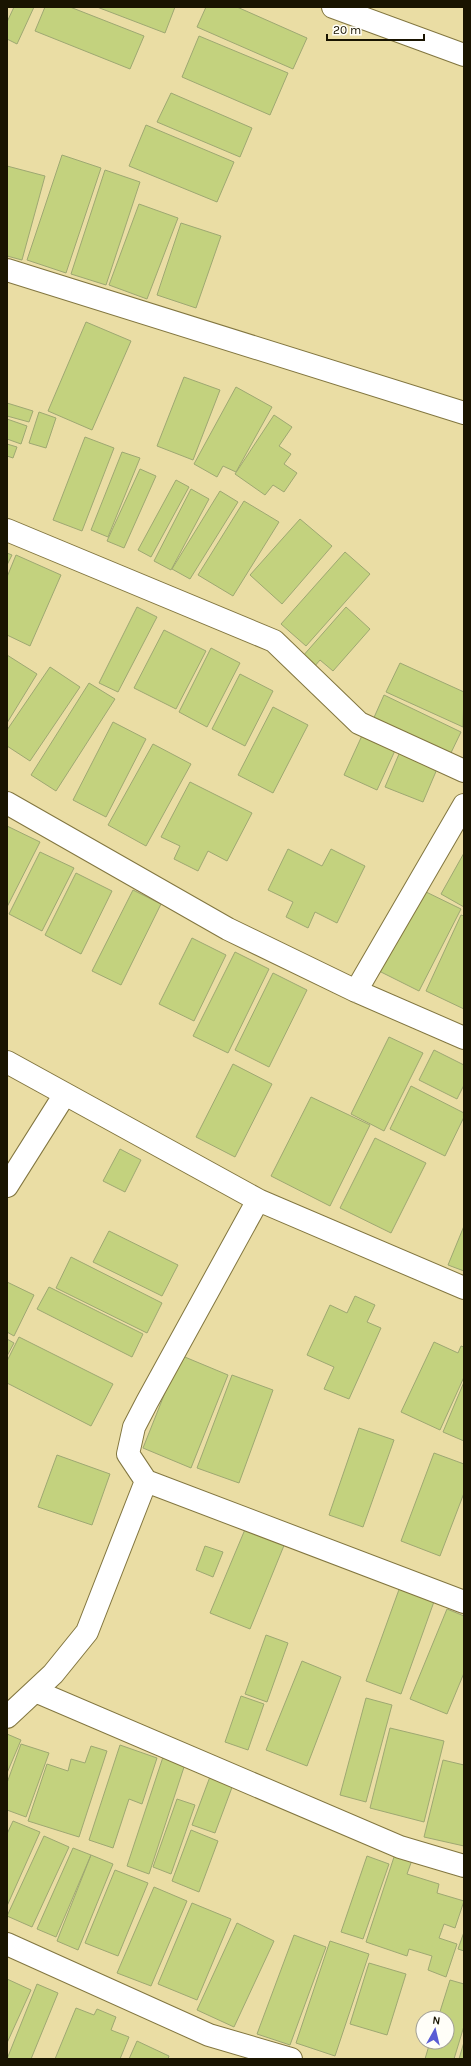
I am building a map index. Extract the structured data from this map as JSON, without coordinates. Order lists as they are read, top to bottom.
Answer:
{
  "scale_bar": "20 m",
  "north": "top"
}
